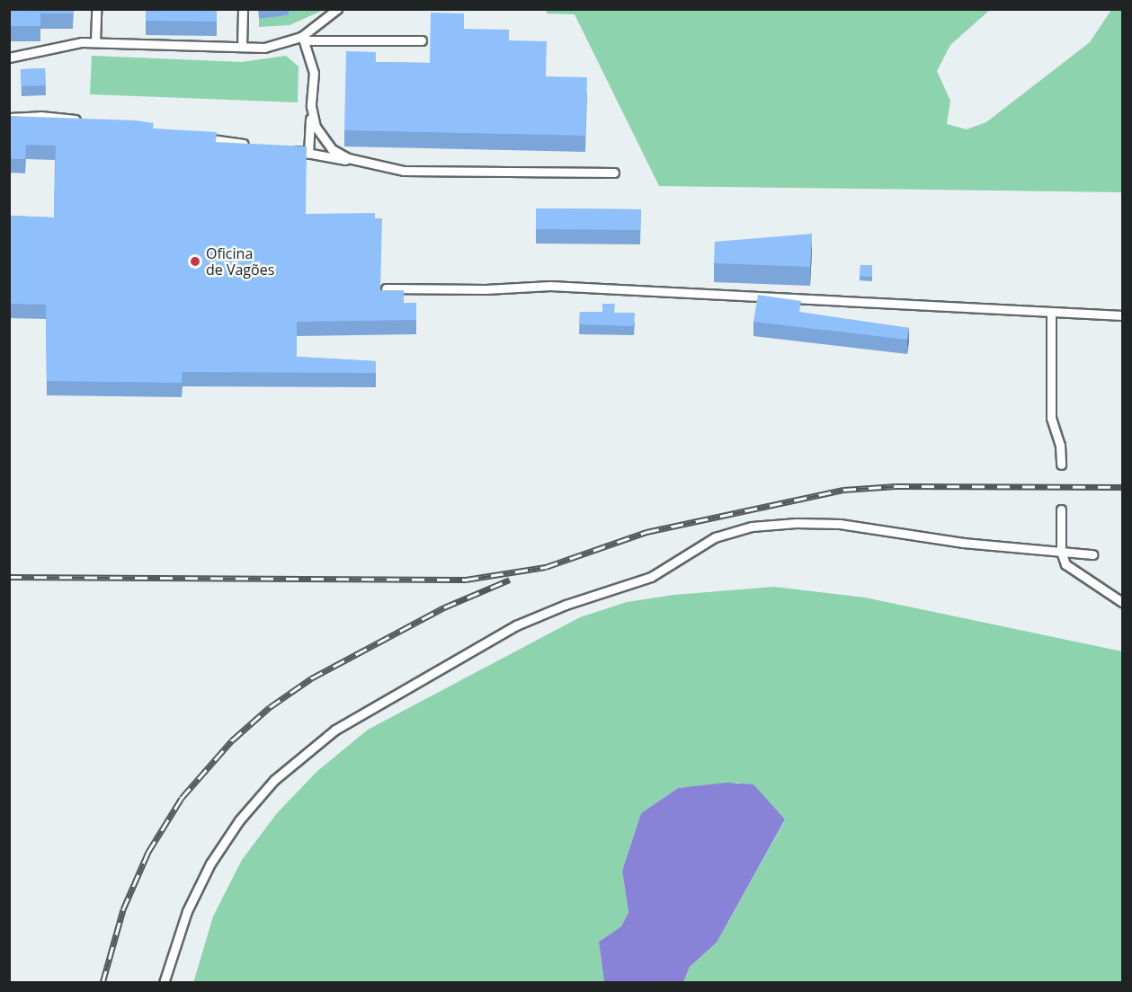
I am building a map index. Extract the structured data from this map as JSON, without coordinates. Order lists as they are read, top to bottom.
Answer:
{
  "places": ["Oficina de Vagões"]
}
